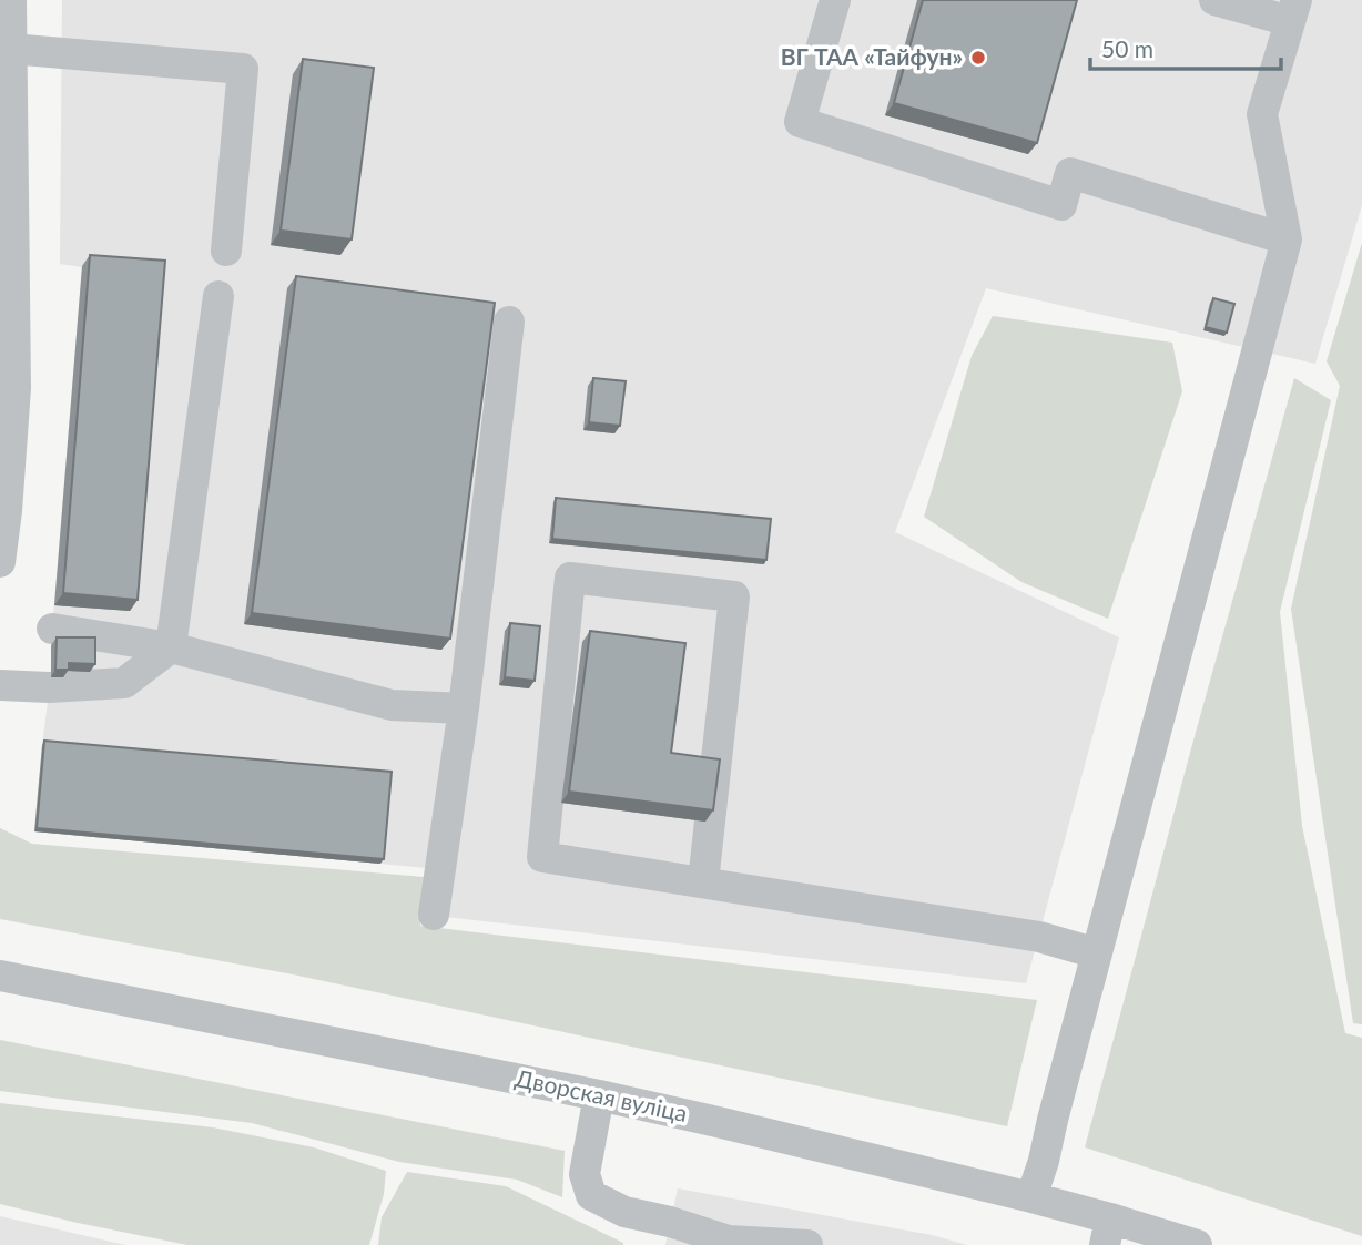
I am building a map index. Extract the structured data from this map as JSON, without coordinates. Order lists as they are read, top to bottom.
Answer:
{
  "streets": {
    "street": ["Дворская вуліца"]
  },
  "places": ["ВГ ТАА «Тайфун»"],
  "scale_bar": "50 m"
}
